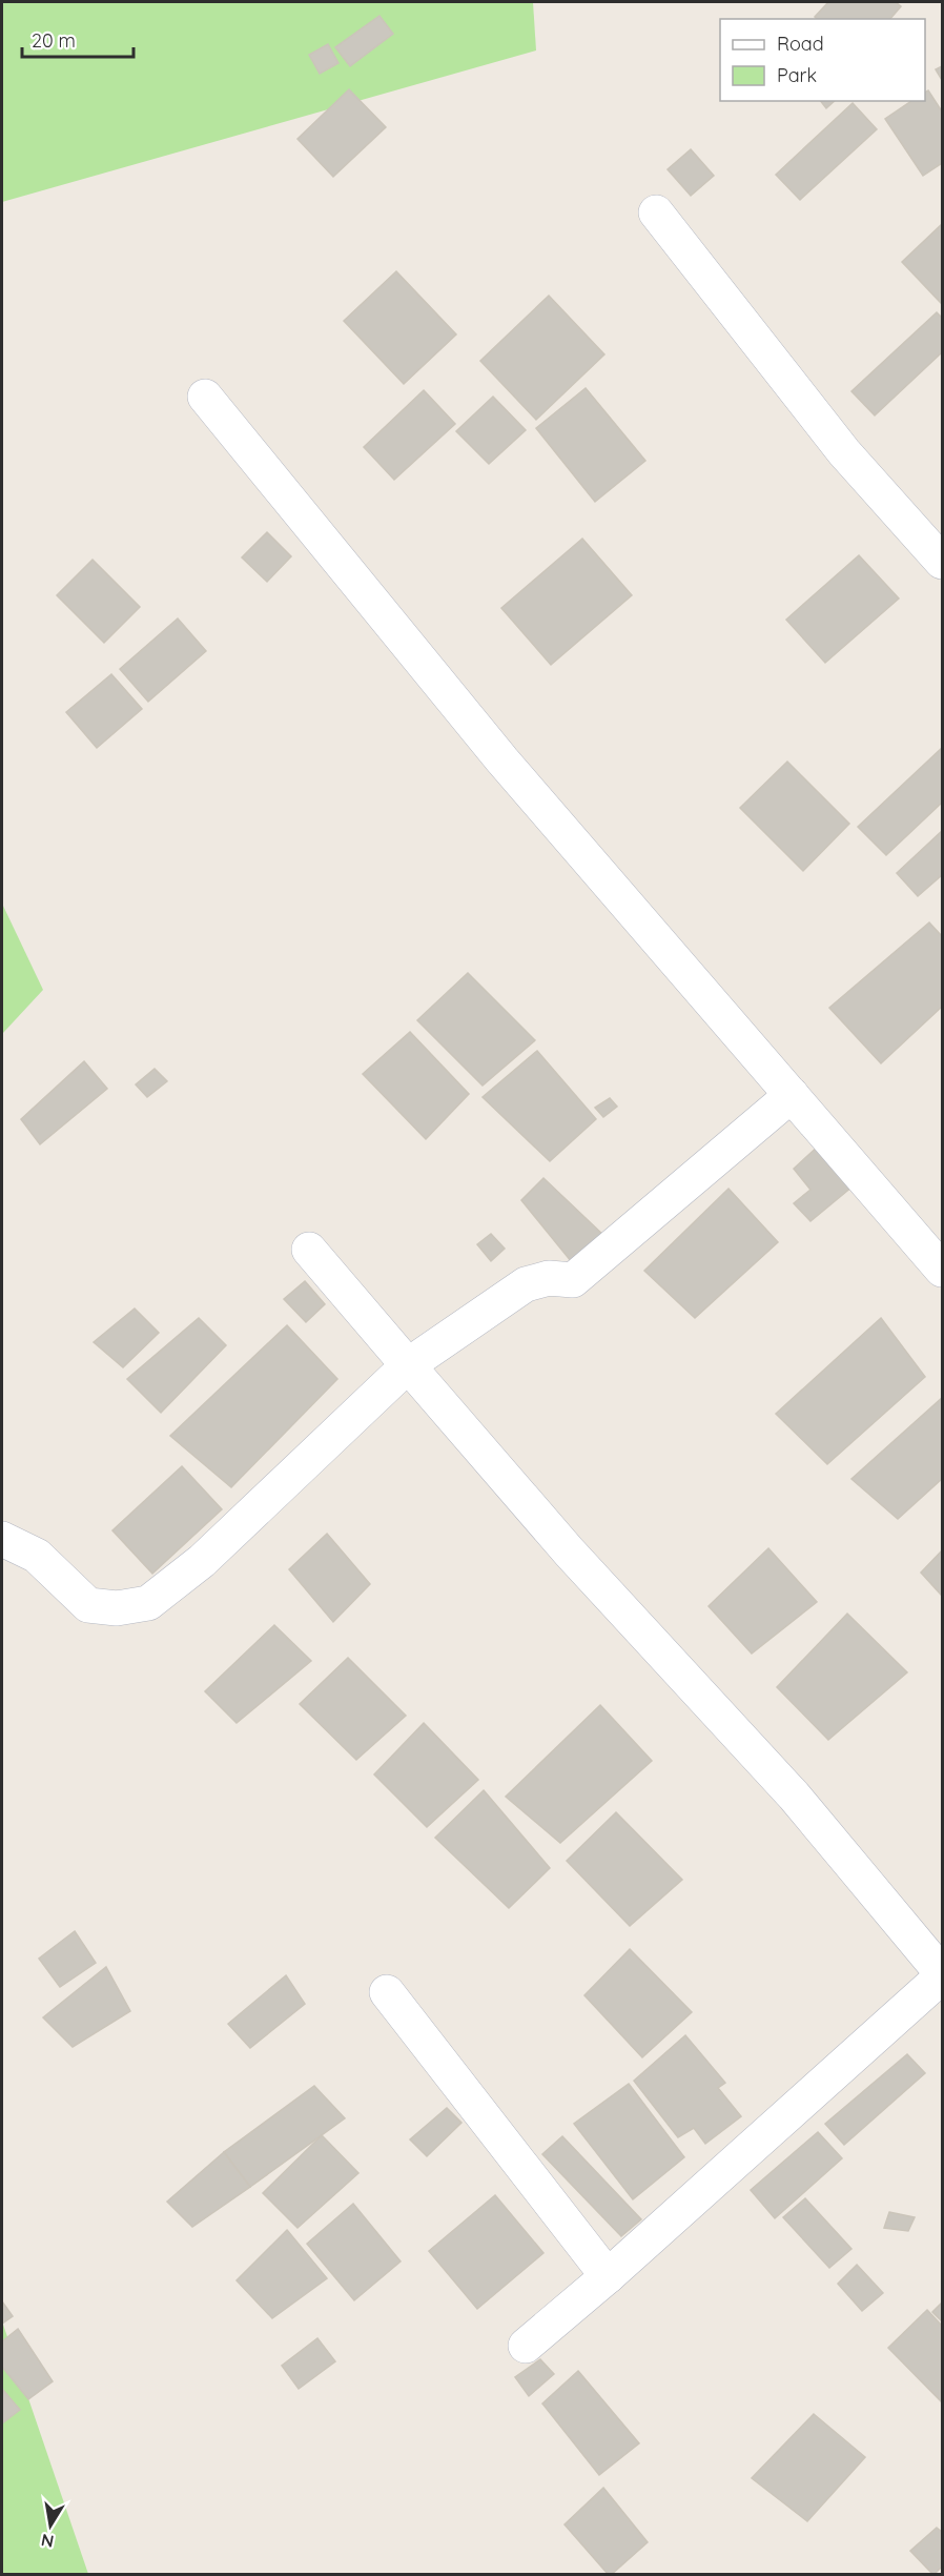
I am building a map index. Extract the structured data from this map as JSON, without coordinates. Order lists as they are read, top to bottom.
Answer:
{
  "legend": ["Road", "Park"],
  "scale_bar": "20 m",
  "north": "bottom"
}
